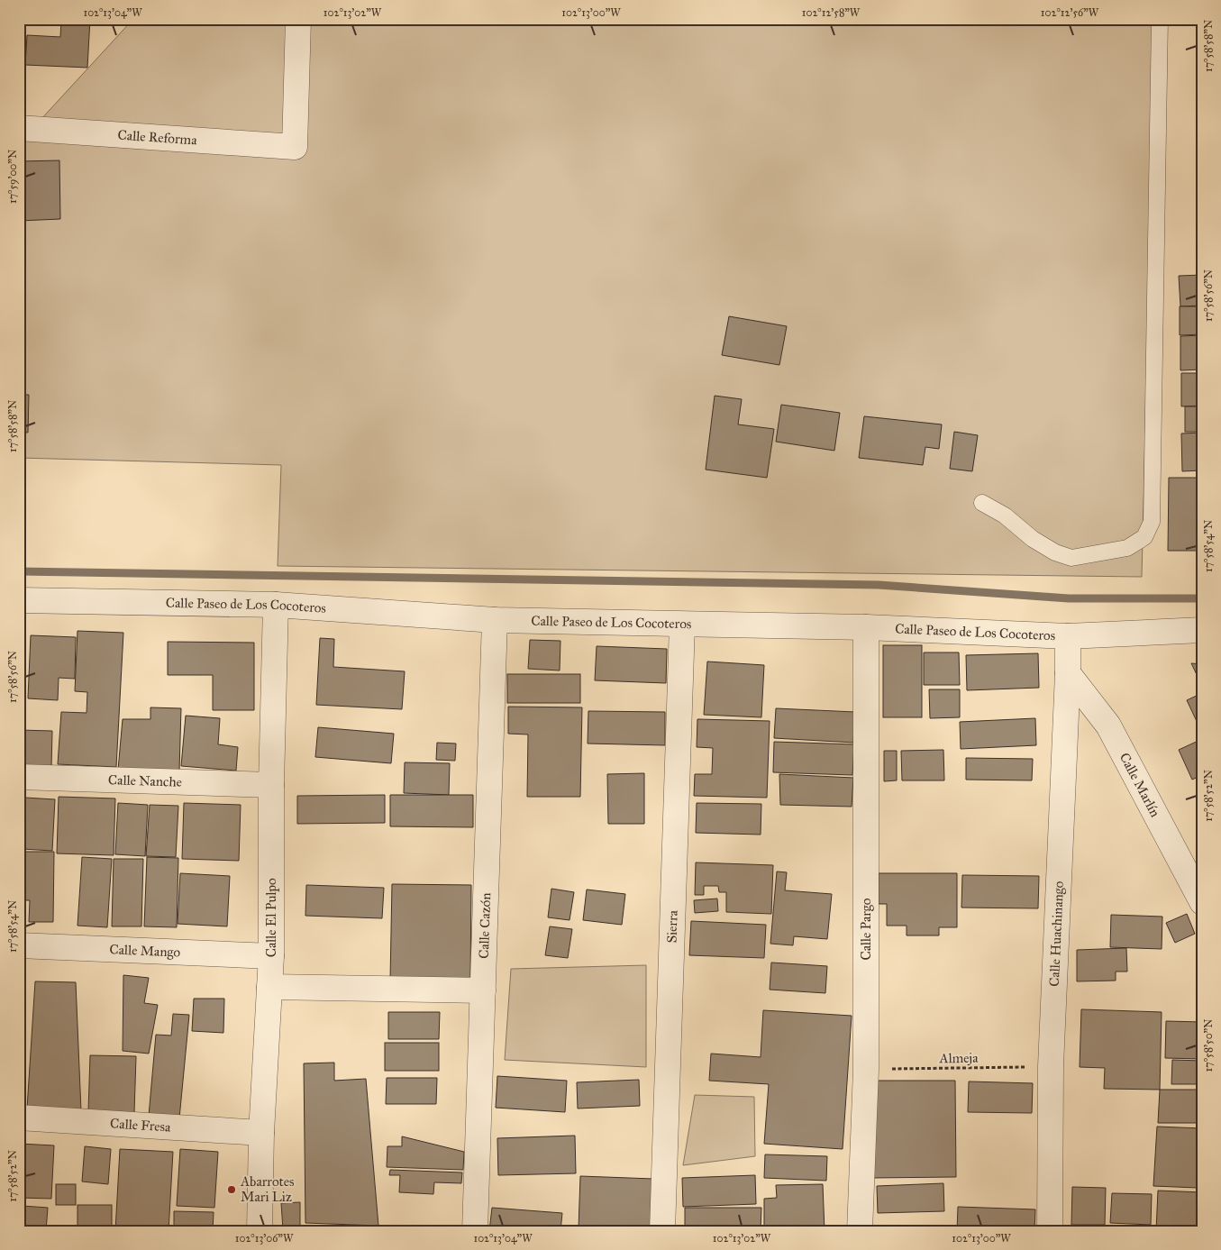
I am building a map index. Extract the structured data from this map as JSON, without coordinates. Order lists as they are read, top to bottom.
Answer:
{
  "streets": {
    "street": [
      "Calle Reforma",
      "Calle Paseo de Los Cocoteros",
      "Calle Nanche",
      "Calle Marlín",
      "Calle El Pulpo",
      "Calle Cazón",
      "Sierra",
      "Calle Pargo",
      "Calle Huachinango",
      "Calle Mango",
      "Calle Fresa"
    ],
    "path": ["Almeja"]
  },
  "crossings": [
    ["Calle Paseo de Los Cocoteros", "Calle El Pulpo"],
    ["Calle Paseo de Los Cocoteros", "Calle Cazón"],
    ["Calle Paseo de Los Cocoteros", "Sierra"],
    ["Calle Paseo de Los Cocoteros", "Calle Pargo"],
    ["Calle Paseo de Los Cocoteros", "Calle Huachinango"],
    ["Calle Nanche", "Calle El Pulpo"],
    ["Calle Marlín", "Calle Huachinango"],
    ["Calle El Pulpo", "Calle Mango"],
    ["Calle El Pulpo", "Calle Fresa"],
    ["Calle Pargo", "Almeja"],
    ["Calle Huachinango", "Almeja"]
  ],
  "places": ["Abarrotes Mari Liz"],
  "coordinates": [
    "102°13'04\"W",
    "102°13'02\"W",
    "102°13'00\"W",
    "102°12'58\"W",
    "102°12'56\"W",
    "17°58'58\"N",
    "17°59'00\"N",
    "17°58'56\"N",
    "17°58'54\"N",
    "17°58'52\"N",
    "17°58'50\"N",
    "102°13'06\"W"
  ]
}
